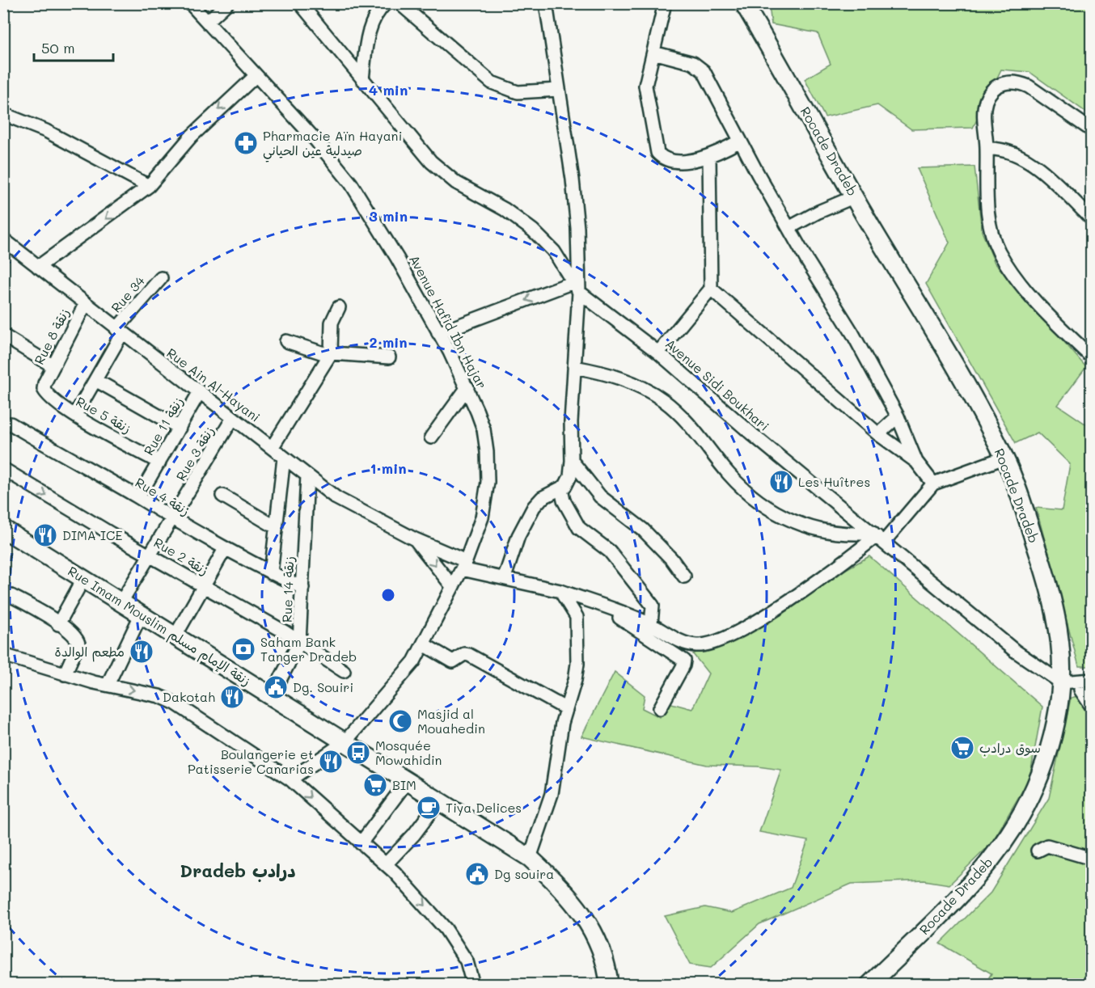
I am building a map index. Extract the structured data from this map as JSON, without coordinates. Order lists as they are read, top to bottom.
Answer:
{
  "streets": {
    "street": [
      "Rocade Dradeb",
      "Rue 34",
      "Avenue Hafid Ibn Hajar",
      "Rue 8 زنقة",
      "Rue Ain Al-Hayani",
      "Avenue Sidi Boukhari",
      "Rue 5 زنقة",
      "Rue 11 زنقة",
      "Rue 3 زنقة",
      "Rue 4 زنقة",
      "Rue 2 زنقة",
      "Rue 14 زنقة",
      "Rue Imam Mouslim زنقة الإمام مسلم"
    ]
  },
  "crossings": [
    ["Rocade Dradeb", "Avenue Sidi Boukhari"],
    ["Rue 34", "Rue Ain Al-Hayani"],
    ["Rue 34", "Rue 5 زنقة"],
    ["Avenue Hafid Ibn Hajar", "Rue Ain Al-Hayani"],
    ["Avenue Hafid Ibn Hajar", "Rue Imam Mouslim زنقة الإمام مسلم"],
    ["Rue 8 زنقة", "Rue Ain Al-Hayani"],
    ["Rue 8 زنقة", "Rue 5 زنقة"],
    ["Rue Ain Al-Hayani", "Rue 11 زنقة"],
    ["Rue Ain Al-Hayani", "Rue 3 زنقة"],
    ["Rue Ain Al-Hayani", "Rue 14 زنقة"],
    ["Rue 5 زنقة", "Rue 11 زنقة"],
    ["Rue 11 زنقة", "Rue 4 زنقة"],
    ["Rue 3 زنقة", "Rue 4 زنقة"],
    ["Rue 3 زنقة", "Rue 2 زنقة"],
    ["Rue 3 زنقة", "Rue Imam Mouslim زنقة الإمام مسلم"],
    ["Rue 4 زنقة", "Rue 14 زنقة"],
    ["Rue 2 زنقة", "Rue 14 زنقة"],
    ["Rue 14 زنقة", "Rue Imam Mouslim زنقة الإمام مسلم"]
  ],
  "districts": ["Dradeb درادب"],
  "places": {
    "pharmacy": ["Pharmacie Aïn Hayani صيدلية عين الحياني"],
    "restaurant": [
      "Les Huîtres",
      "DIMA ICE",
      "مطعم الوالدة",
      "Dakotah",
      "Boulangerie et Patisserie Canarias"
    ],
    "bank": ["Saham Bank Tanger Dradeb"],
    "public building": ["Dg. Souiri", "Dg souira"],
    "mosque": ["Masjid al Mouahedin"],
    "supermarket": ["سوق درادب", "BIM"],
    "bus stop": ["Mosquée Mowahidin"],
    "cafe": ["Tiya Delices"]
  },
  "scale_bar": "50 m",
  "rings": [
    "4 min",
    "3 min",
    "2 min",
    "1 min"
  ]
}
